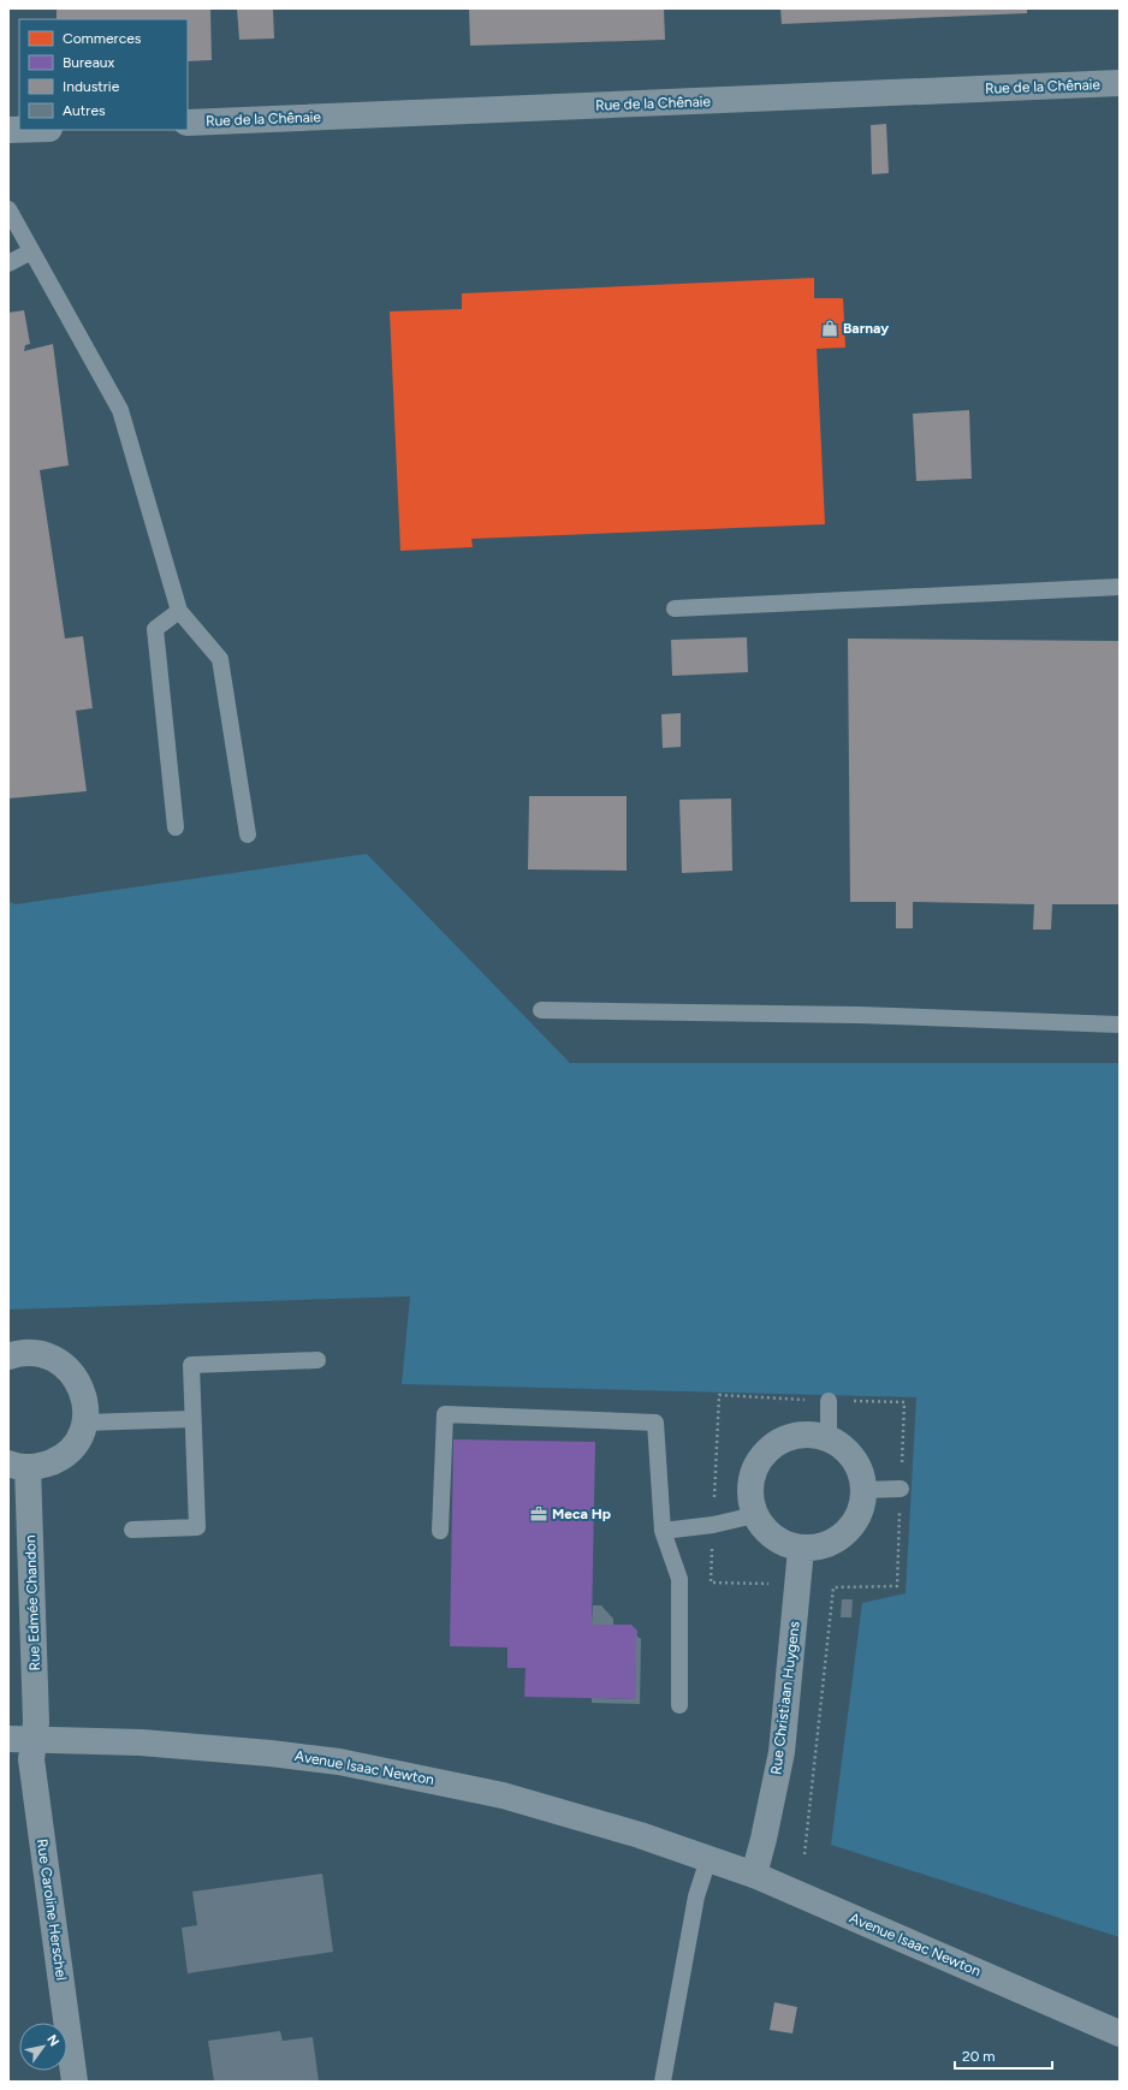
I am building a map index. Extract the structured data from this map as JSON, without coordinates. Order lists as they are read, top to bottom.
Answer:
{
  "streets": {
    "street": [
      "Rue de la Chênaie",
      "Rue Edmée Chandon",
      "Rue Christiaan Huygens",
      "Avenue Isaac Newton",
      "Rue Caroline Herschel"
    ]
  },
  "crossings": [
    ["Rue Edmée Chandon", "Avenue Isaac Newton"],
    ["Rue Edmée Chandon", "Rue Caroline Herschel"],
    ["Rue Christiaan Huygens", "Avenue Isaac Newton"],
    ["Avenue Isaac Newton", "Rue Caroline Herschel"]
  ],
  "places": {
    "shop": ["Barnay"],
    "office": ["Meca Hp"]
  },
  "legend": [
    "Commerces",
    "Bureaux",
    "Industrie",
    "Autres"
  ],
  "scale_bar": "20 m",
  "north": "top right"
}
